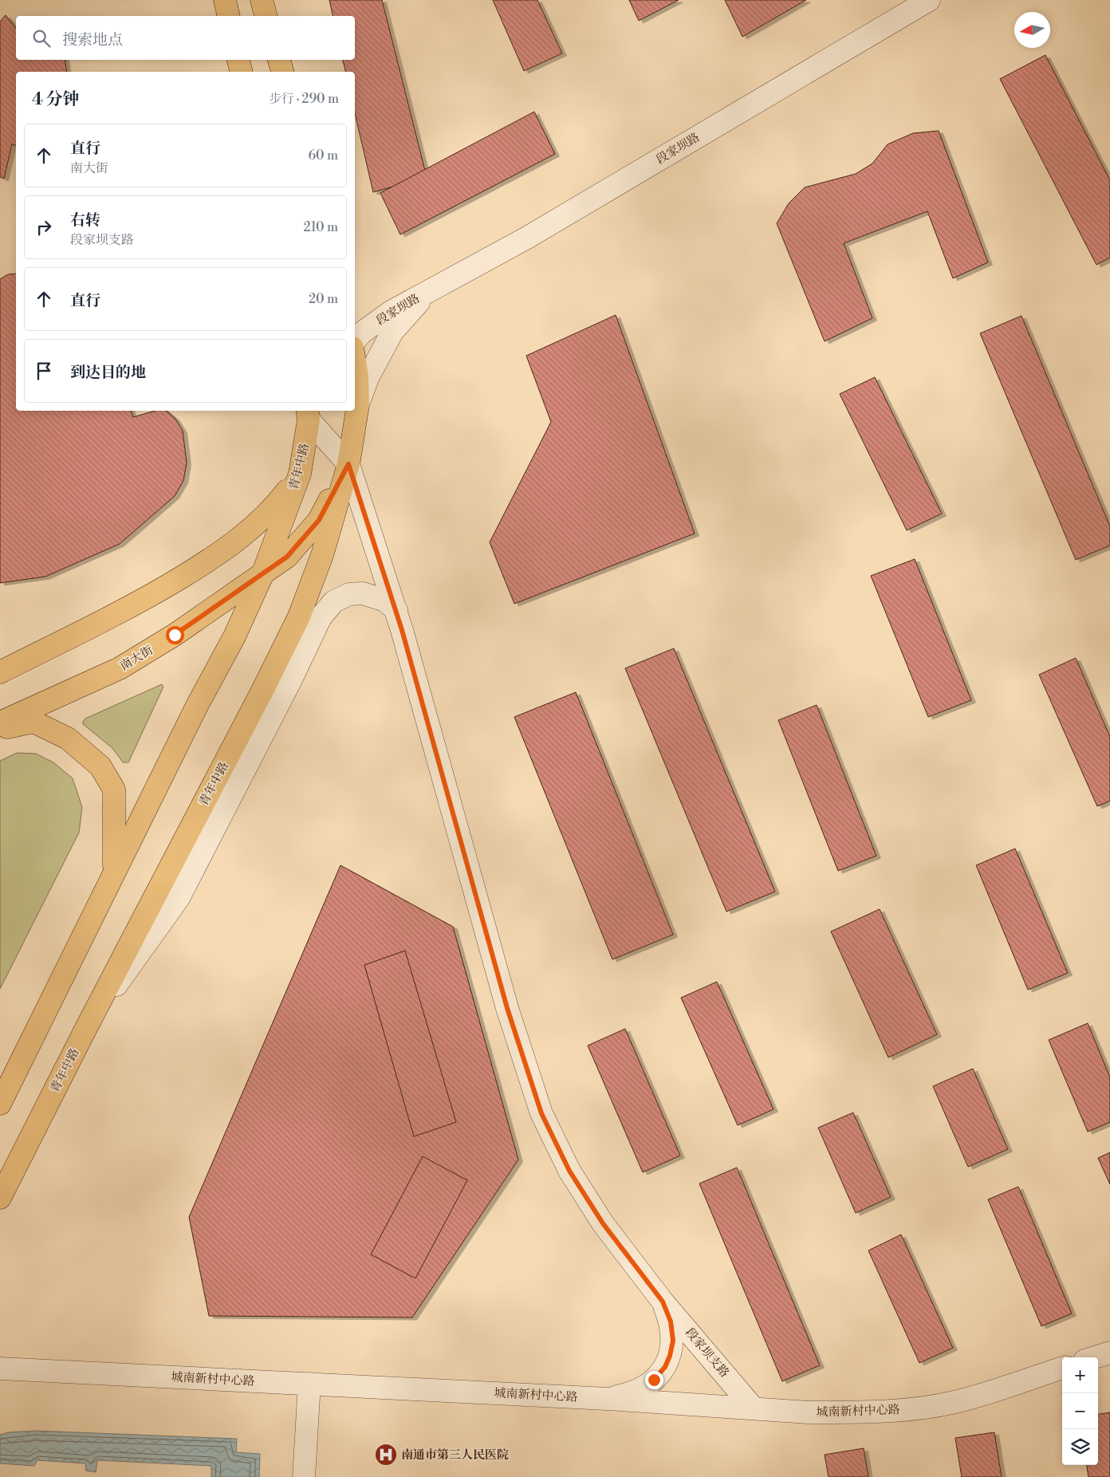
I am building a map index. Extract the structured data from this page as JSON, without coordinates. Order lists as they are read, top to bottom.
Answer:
{
  "streets": {
    "main road": ["青年中路", "南大街"],
    "street": ["段家坝路", "段家坝支路", "城南新村中心路"]
  },
  "crossings": [
    ["段家坝路", "青年中路"],
    ["青年中路", "南大街"],
    ["青年中路", "段家坝支路"],
    ["南大街", "段家坝支路"],
    ["段家坝支路", "城南新村中心路"]
  ],
  "places": {
    "hospital": ["南通市第三人民医院"]
  },
  "north": "left",
  "page": {
    "search": "搜索地点",
    "heading": ["4 分钟", "步行 · 290 m"],
    "list": [
      ["直行", "南大街", "60 m"],
      ["右转", "段家坝支路", "210 m"],
      ["直行", "20 m"],
      "到达目的地"
    ],
    "map_buttons": ["+", "−"]
  }
}
